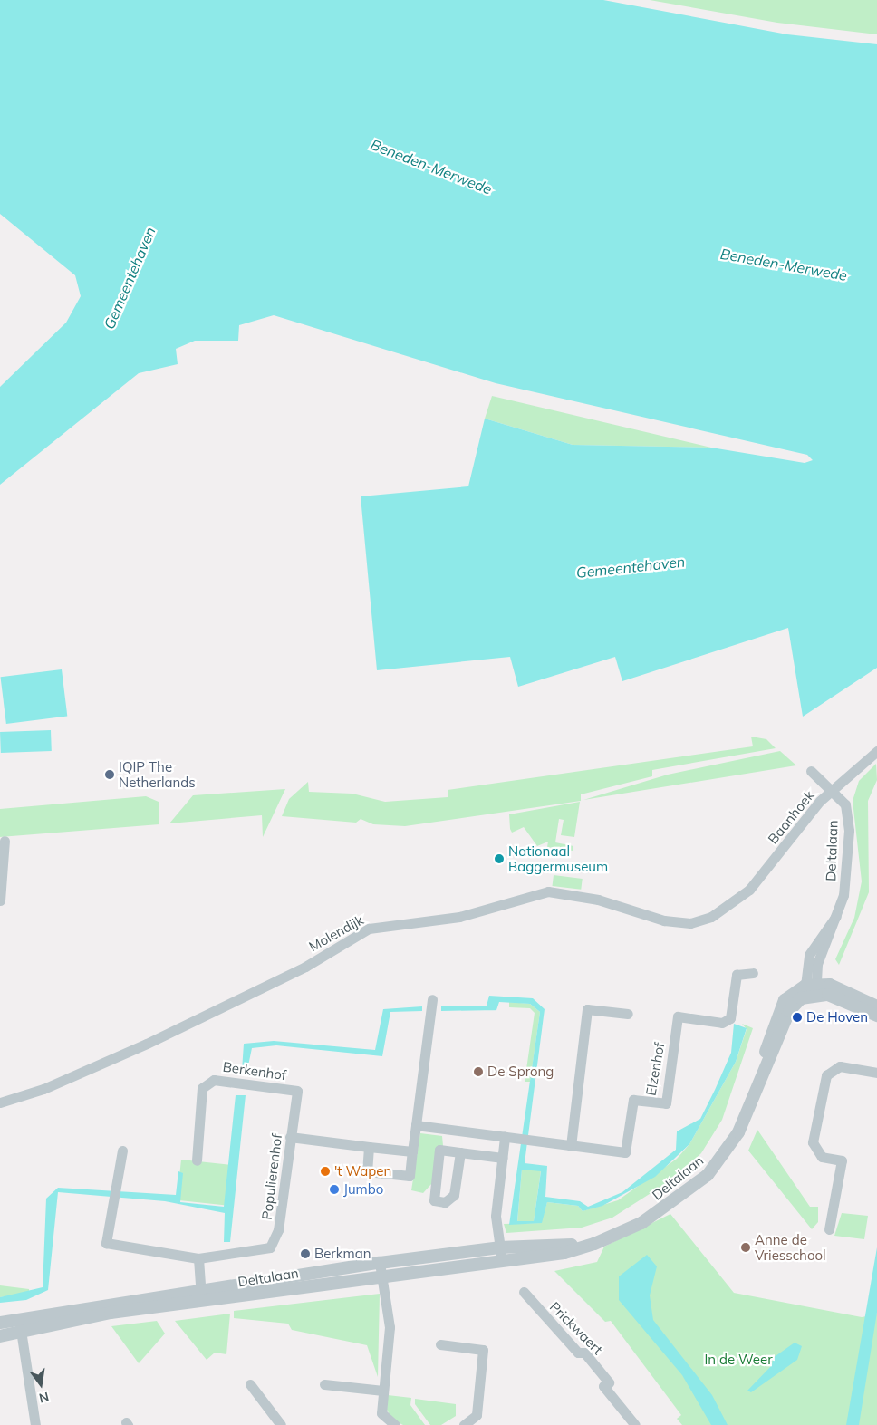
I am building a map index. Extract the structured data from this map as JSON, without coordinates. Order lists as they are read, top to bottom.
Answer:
{
  "streets": {
    "street": [
      "Baanhoek",
      "Deltalaan",
      "Molendijk",
      "Elzenhof",
      "Berkenhof",
      "Populierenhof",
      "Prickwaert"
    ]
  },
  "crossings": [
    ["Baanhoek", "Deltalaan"],
    ["Baanhoek", "Molendijk"],
    ["Berkenhof", "Populierenhof"]
  ],
  "water": ["Beneden-Merwede", "Gemeentehaven"],
  "parks": ["In de Weer"],
  "places": [
    "IQIP The Netherlands",
    "Nationaal Baggermuseum",
    "De Hoven",
    "De Sprong",
    "'t Wapen",
    "Jumbo",
    "Anne de Vriesschool",
    "Berkman"
  ],
  "north": "bottom"
}
